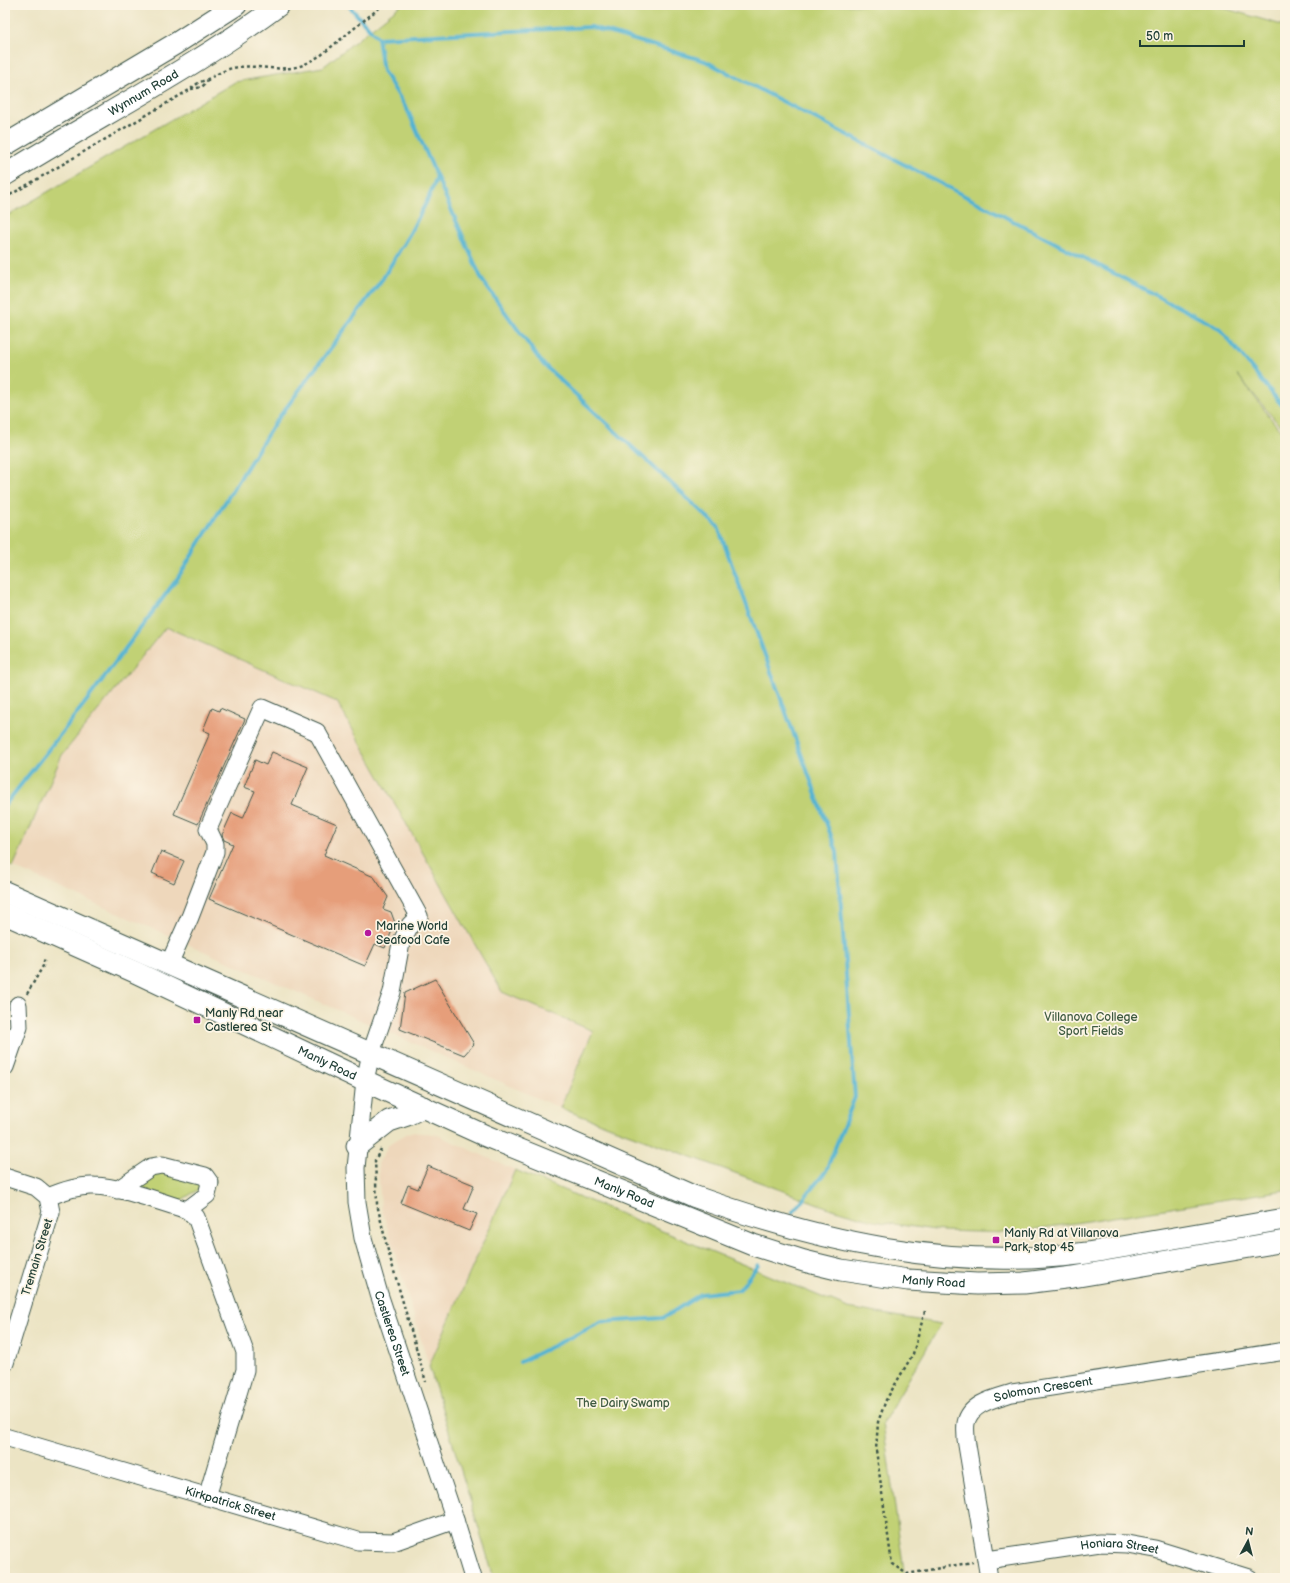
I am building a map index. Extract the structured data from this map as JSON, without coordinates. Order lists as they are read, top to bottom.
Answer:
{
  "streets": {
    "main road": ["Wynnum Road", "Manly Road"],
    "street": [
      "Tremain Street",
      "Castlerea Street",
      "Solomon Crescent",
      "Kirkpatrick Street",
      "Honiara Street"
    ]
  },
  "crossings": [
    ["Manly Road", "Castlerea Street"],
    ["Castlerea Street", "Kirkpatrick Street"],
    ["Solomon Crescent", "Honiara Street"]
  ],
  "parks": ["Villanova College Sport Fields", "The Dairy Swamp"],
  "places": {
    "other": ["Marine World Seafood Cafe"],
    "transit": ["Manly Rd near Castlerea St", "Manly Rd at Villanova Park, stop 45"]
  },
  "scale_bar": "50 m",
  "north": "top"
}
